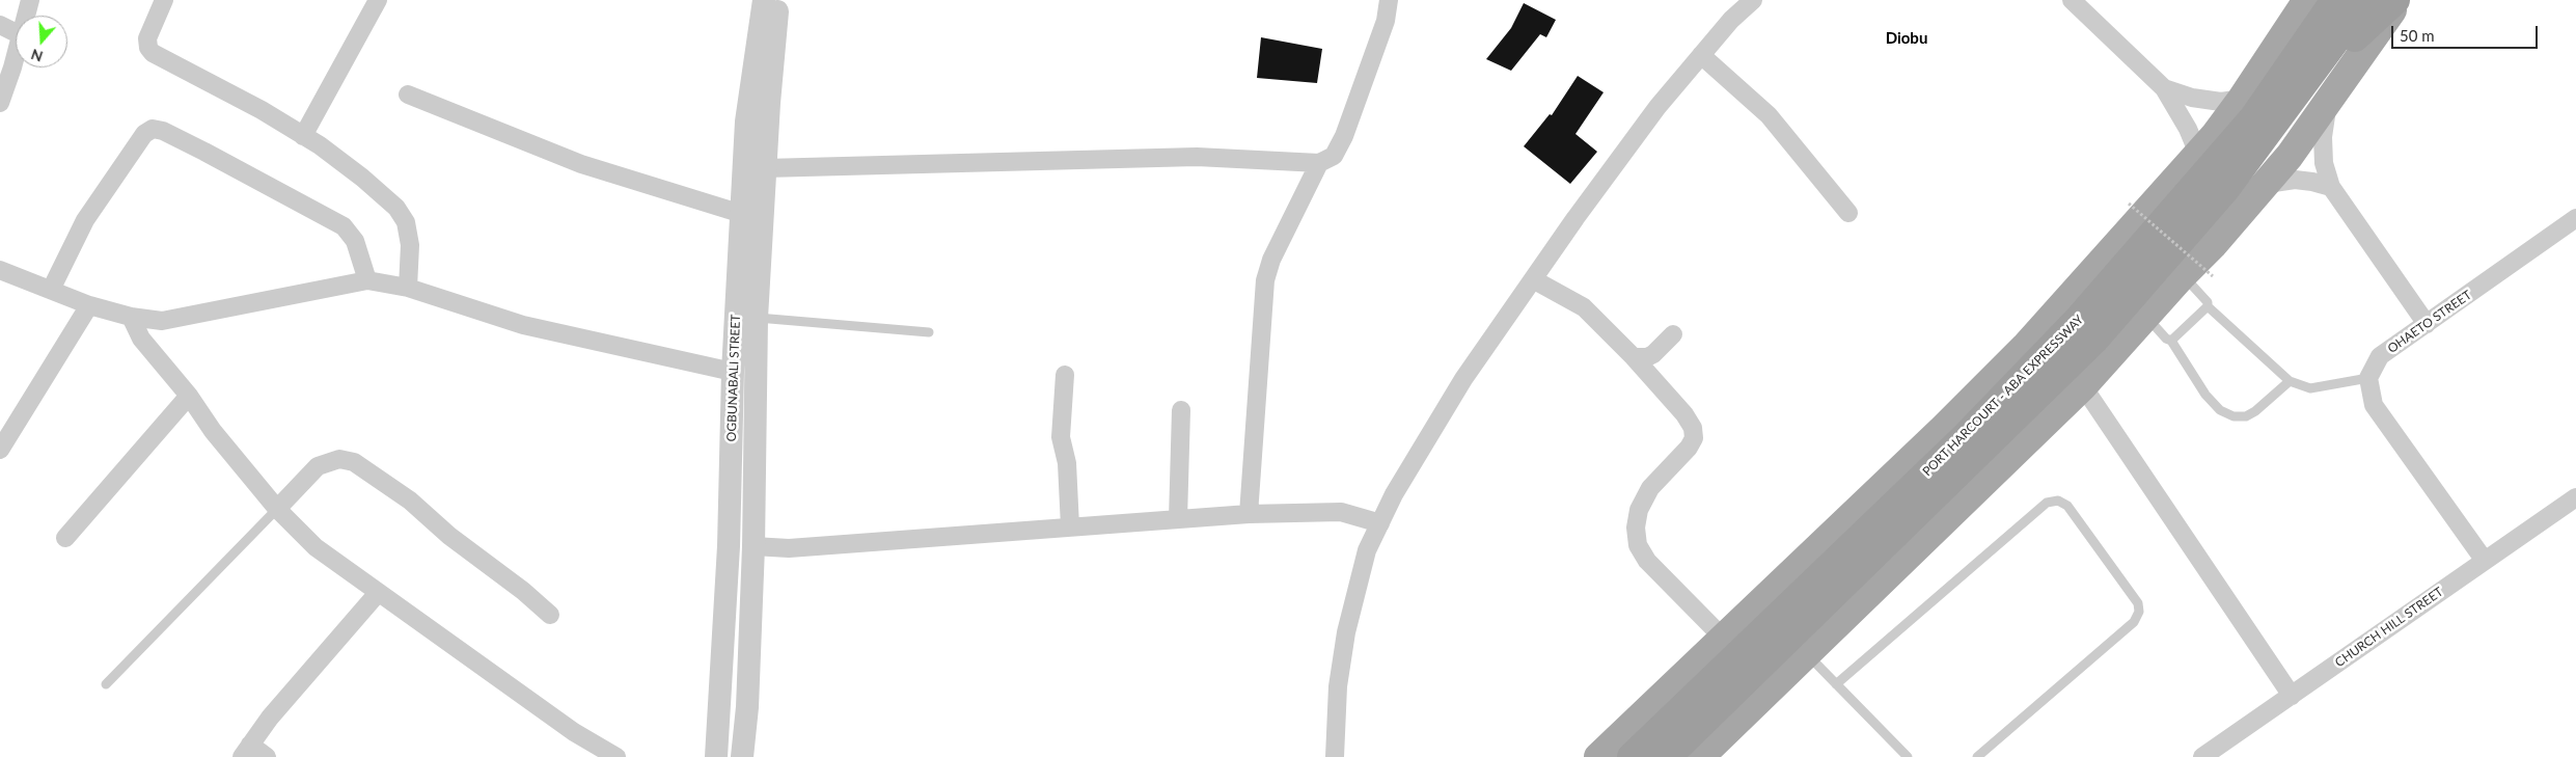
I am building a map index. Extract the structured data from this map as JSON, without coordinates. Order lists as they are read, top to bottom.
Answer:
{
  "streets": {
    "highway": ["PORT HARCOURT - ABA EXPRESSWAY"],
    "street": ["OHAETO STREET", "OGBUNABALI STREET", "CHURCH HILL STREET"]
  },
  "districts": ["Diobu"],
  "scale_bar": "50 m",
  "north": "bottom"
}
